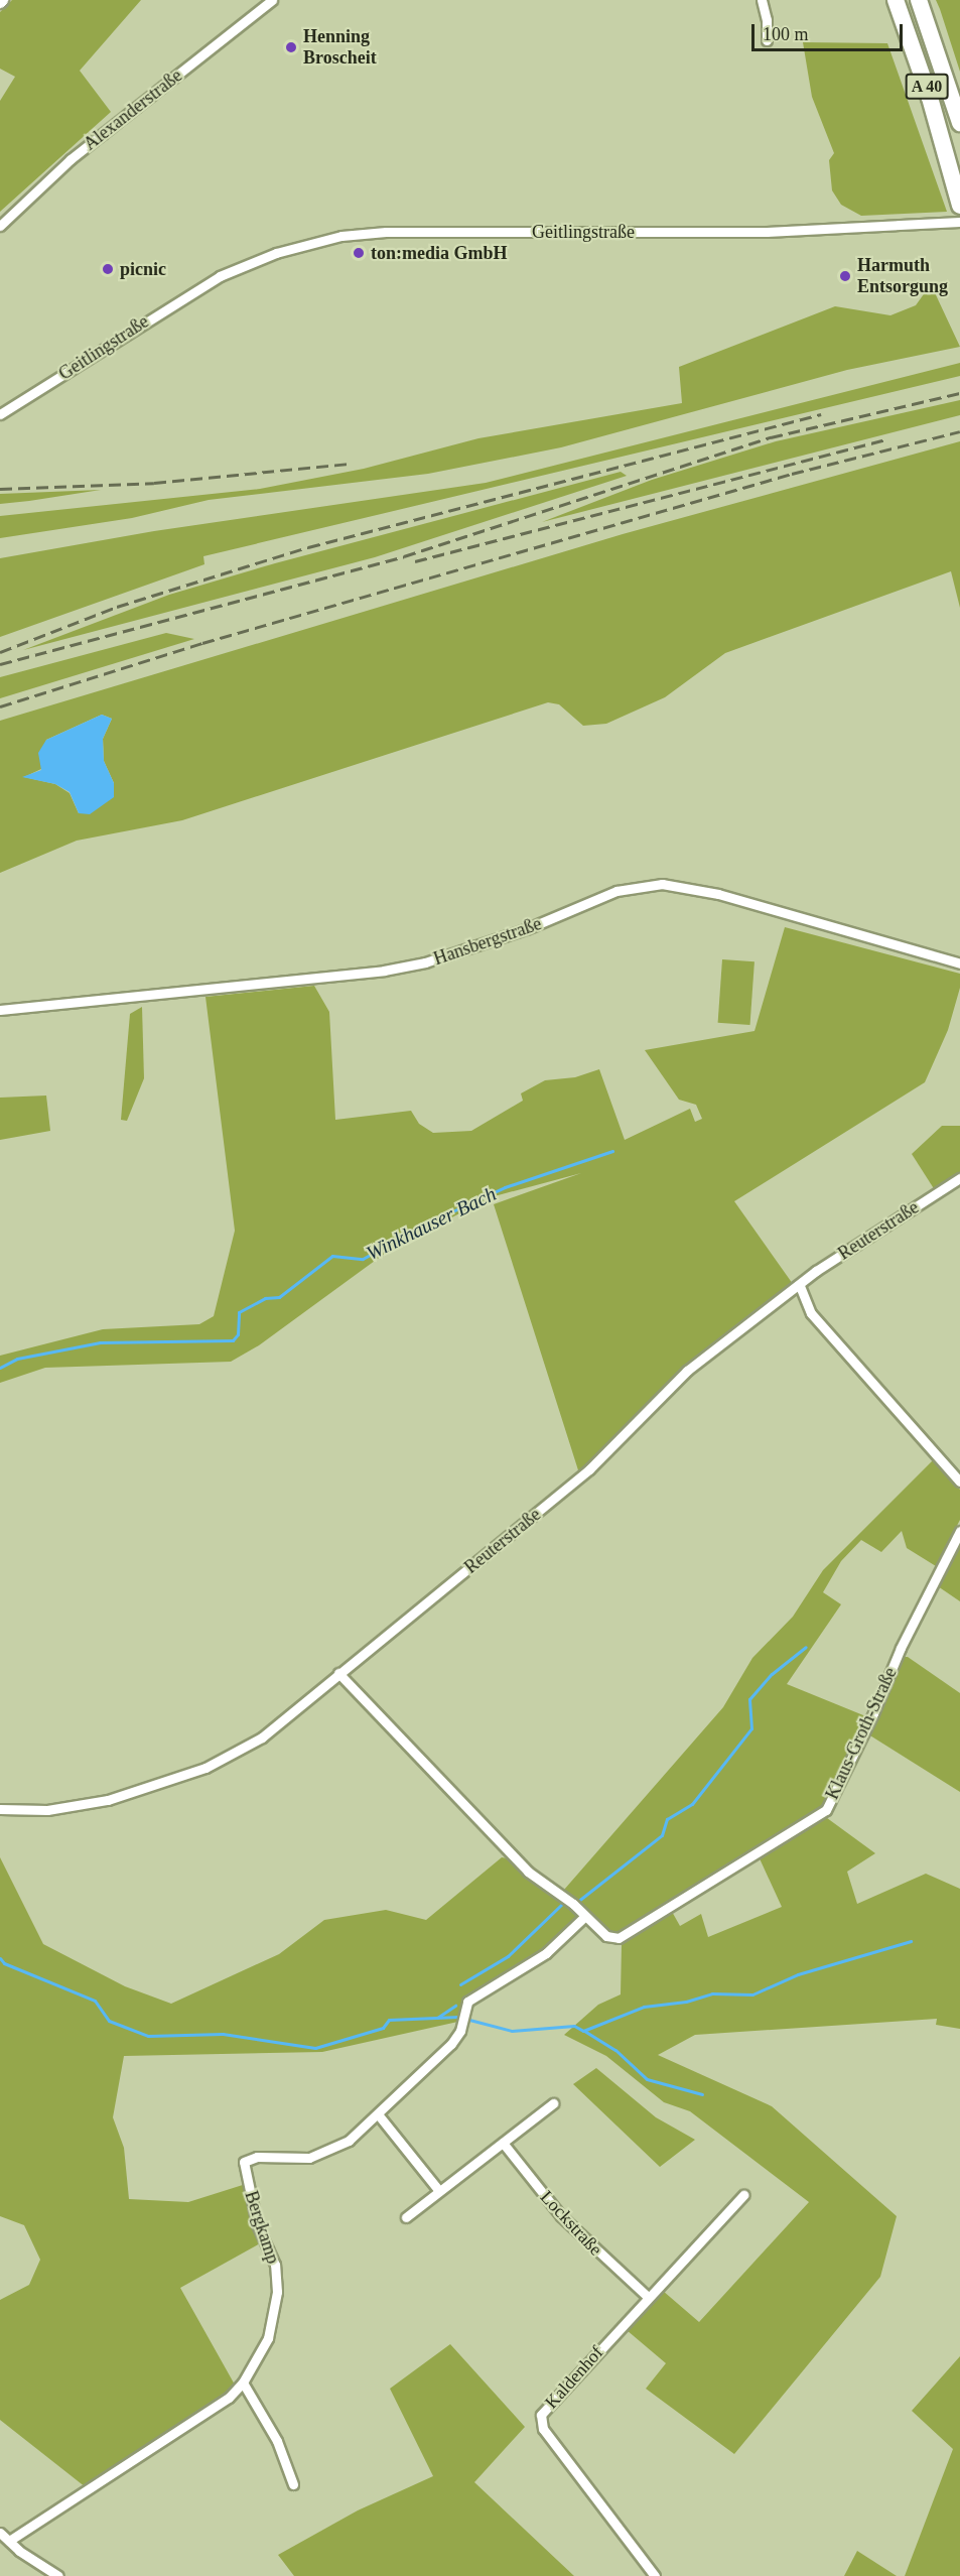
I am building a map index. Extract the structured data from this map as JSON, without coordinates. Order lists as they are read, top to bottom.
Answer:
{
  "streets": {
    "highway": ["A 40"],
    "street": [
      "Alexanderstraße",
      "Geitlingstraße",
      "Hansbergstraße",
      "Reuterstraße",
      "Klaus-Groth-Straße",
      "Lockstraße",
      "Bergkamp",
      "Kaldenhof"
    ]
  },
  "crossings": [
    ["Reuterstraße", "Klaus-Groth-Straße"],
    ["Klaus-Groth-Straße", "Bergkamp"],
    ["Lockstraße", "Kaldenhof"]
  ],
  "water": ["Winkhauser Bach"],
  "places": [
    "Henning Broscheit",
    "ton:media GmbH",
    "picnic",
    "Harmuth Entsorgung"
  ],
  "scale_bar": "100 m"
}
